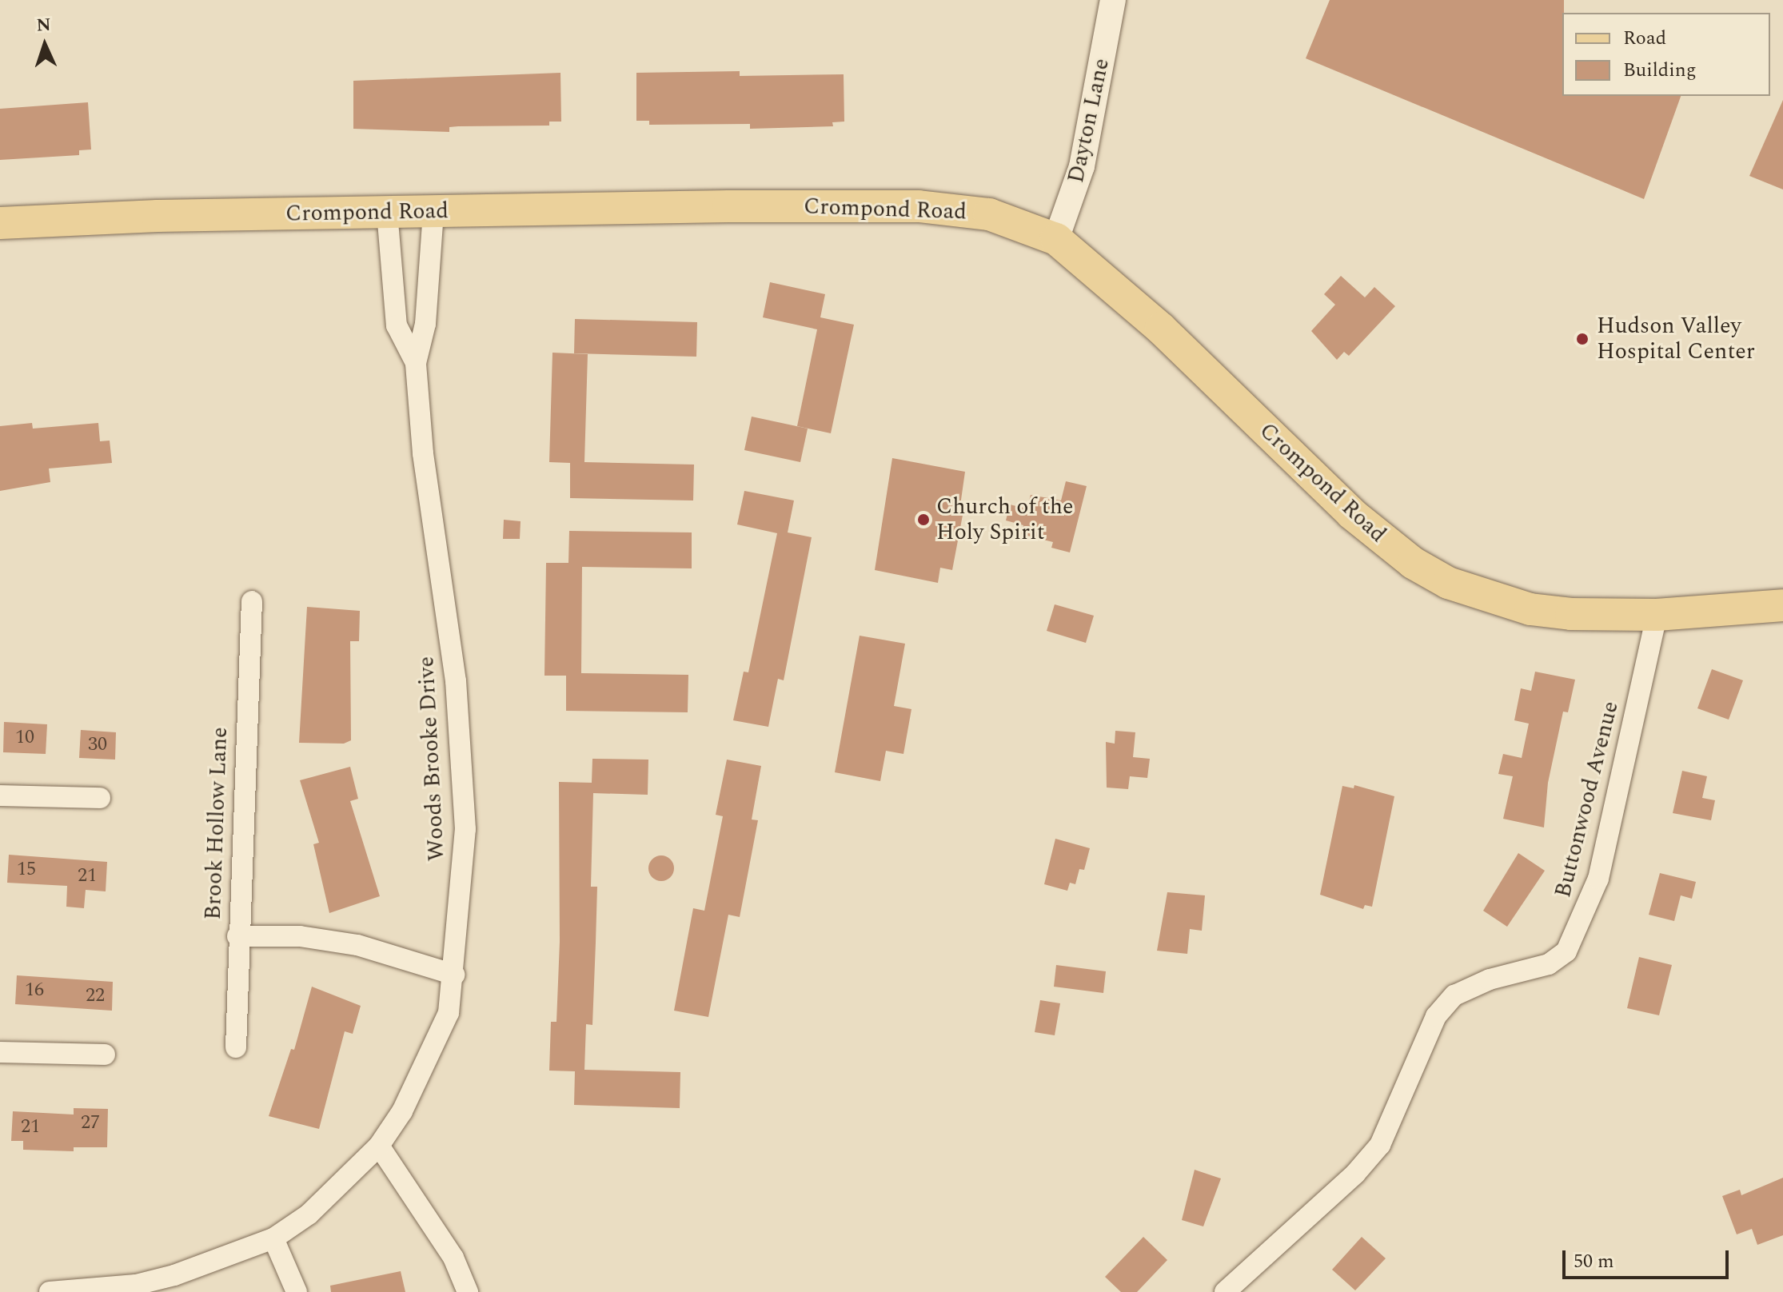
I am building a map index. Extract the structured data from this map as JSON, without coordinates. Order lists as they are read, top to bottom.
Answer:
{
  "streets": {
    "main road": ["Crompond Road"],
    "street": [
      "Dayton Lane",
      "Woods Brooke Drive",
      "Buttonwood Avenue",
      "Brook Hollow Lane"
    ]
  },
  "crossings": [
    ["Dayton Lane", "Crompond Road"],
    ["Crompond Road", "Woods Brooke Drive"],
    ["Crompond Road", "Buttonwood Avenue"]
  ],
  "places": ["Hudson Valley Hospital Center", "Church of the Holy Spirit"],
  "house_numbers": [
    "10",
    "30",
    "15",
    "21",
    "16",
    "22",
    "27",
    "21"
  ],
  "legend": ["Road", "Building"],
  "scale_bar": "50 m",
  "north": "top"
}
